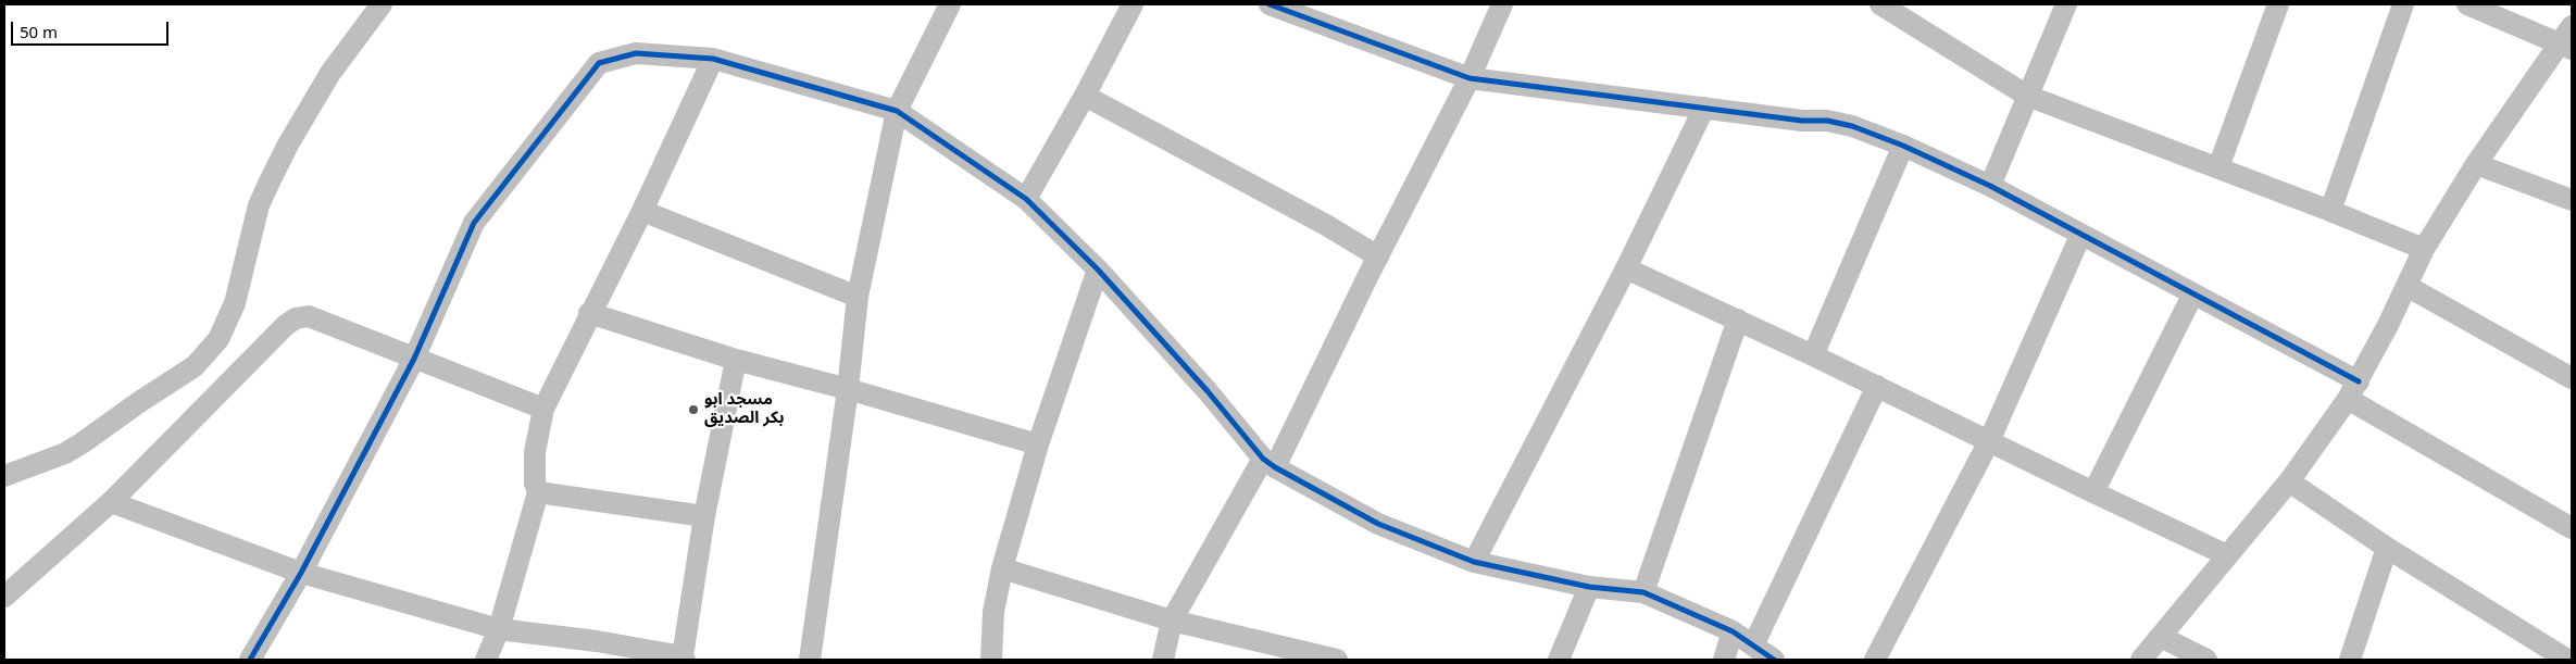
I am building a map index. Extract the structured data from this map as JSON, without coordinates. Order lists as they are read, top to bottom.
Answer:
{
  "places": ["مسجد ابو بكر الصديق"],
  "scale_bar": "50 m"
}
